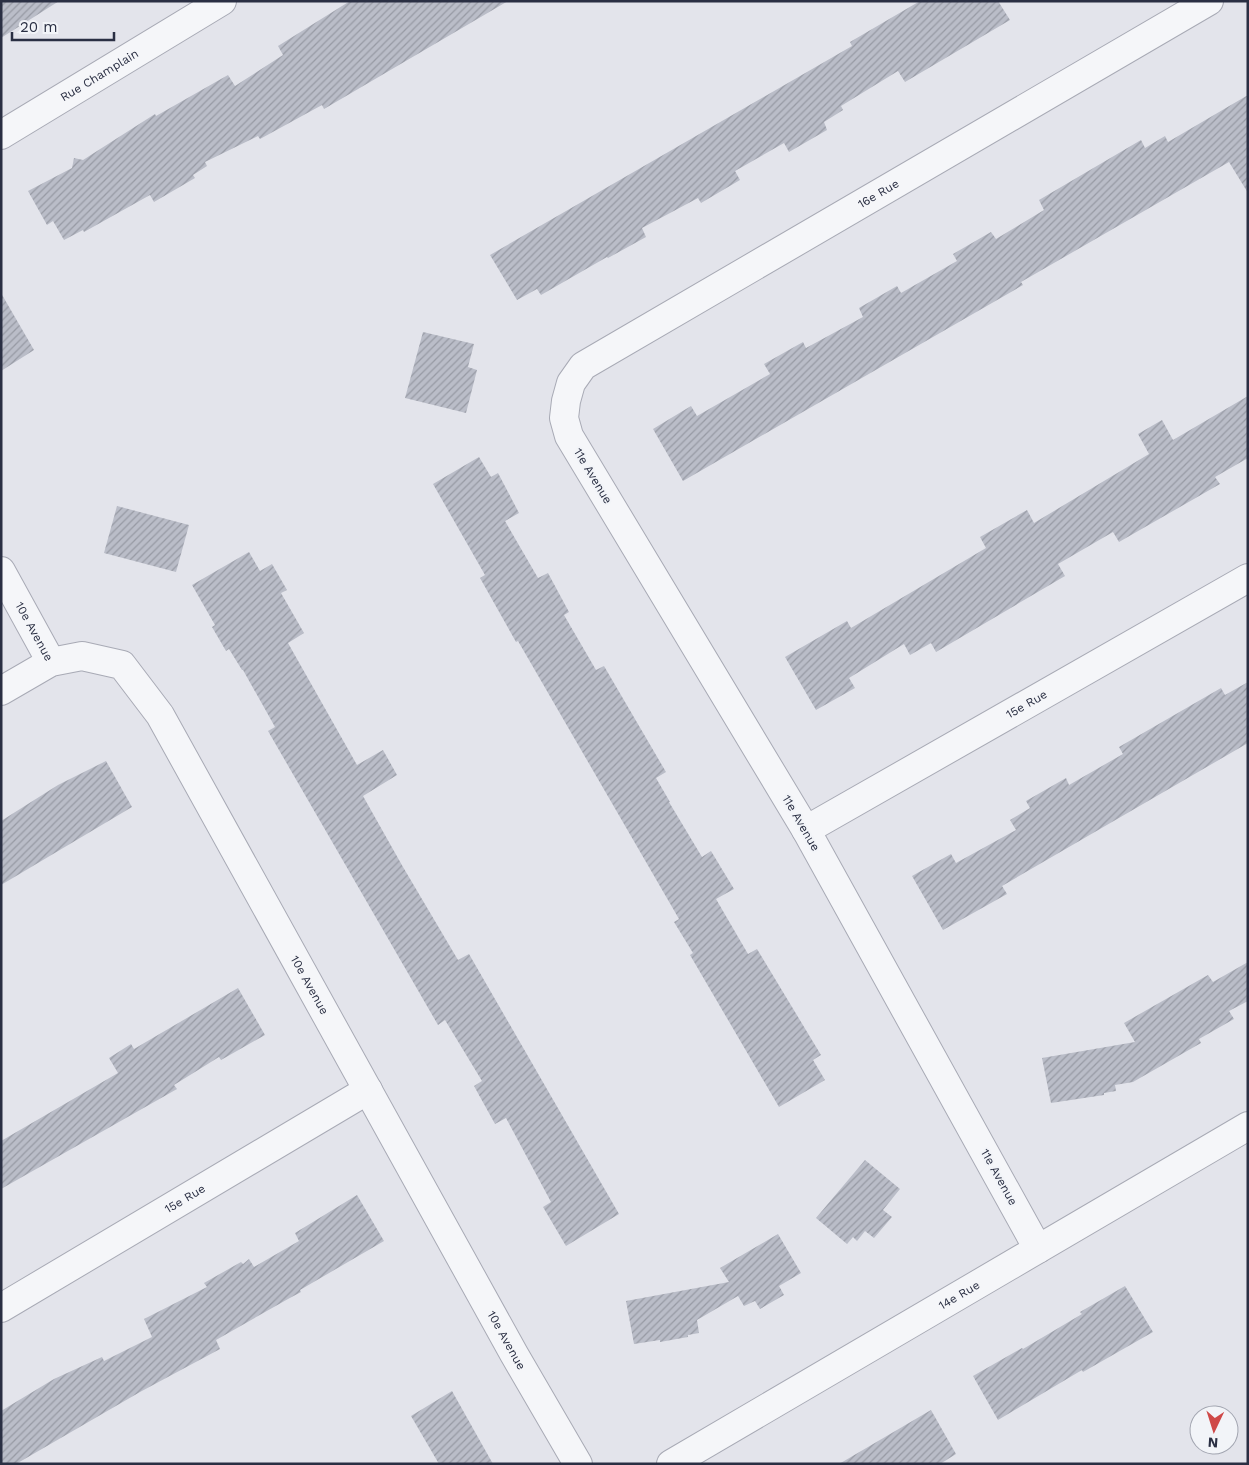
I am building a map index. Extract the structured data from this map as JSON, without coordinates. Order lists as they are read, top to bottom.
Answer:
{
  "streets": {
    "street": [
      "Rue Champlain",
      "16e Rue",
      "11e Avenue",
      "10e Avenue",
      "15e Rue",
      "14e Rue"
    ]
  },
  "crossings": [
    ["16e Rue", "11e Avenue"],
    ["11e Avenue", "15e Rue"],
    ["11e Avenue", "14e Rue"],
    ["10e Avenue", "15e Rue"]
  ],
  "scale_bar": "20 m",
  "north": "bottom"
}
